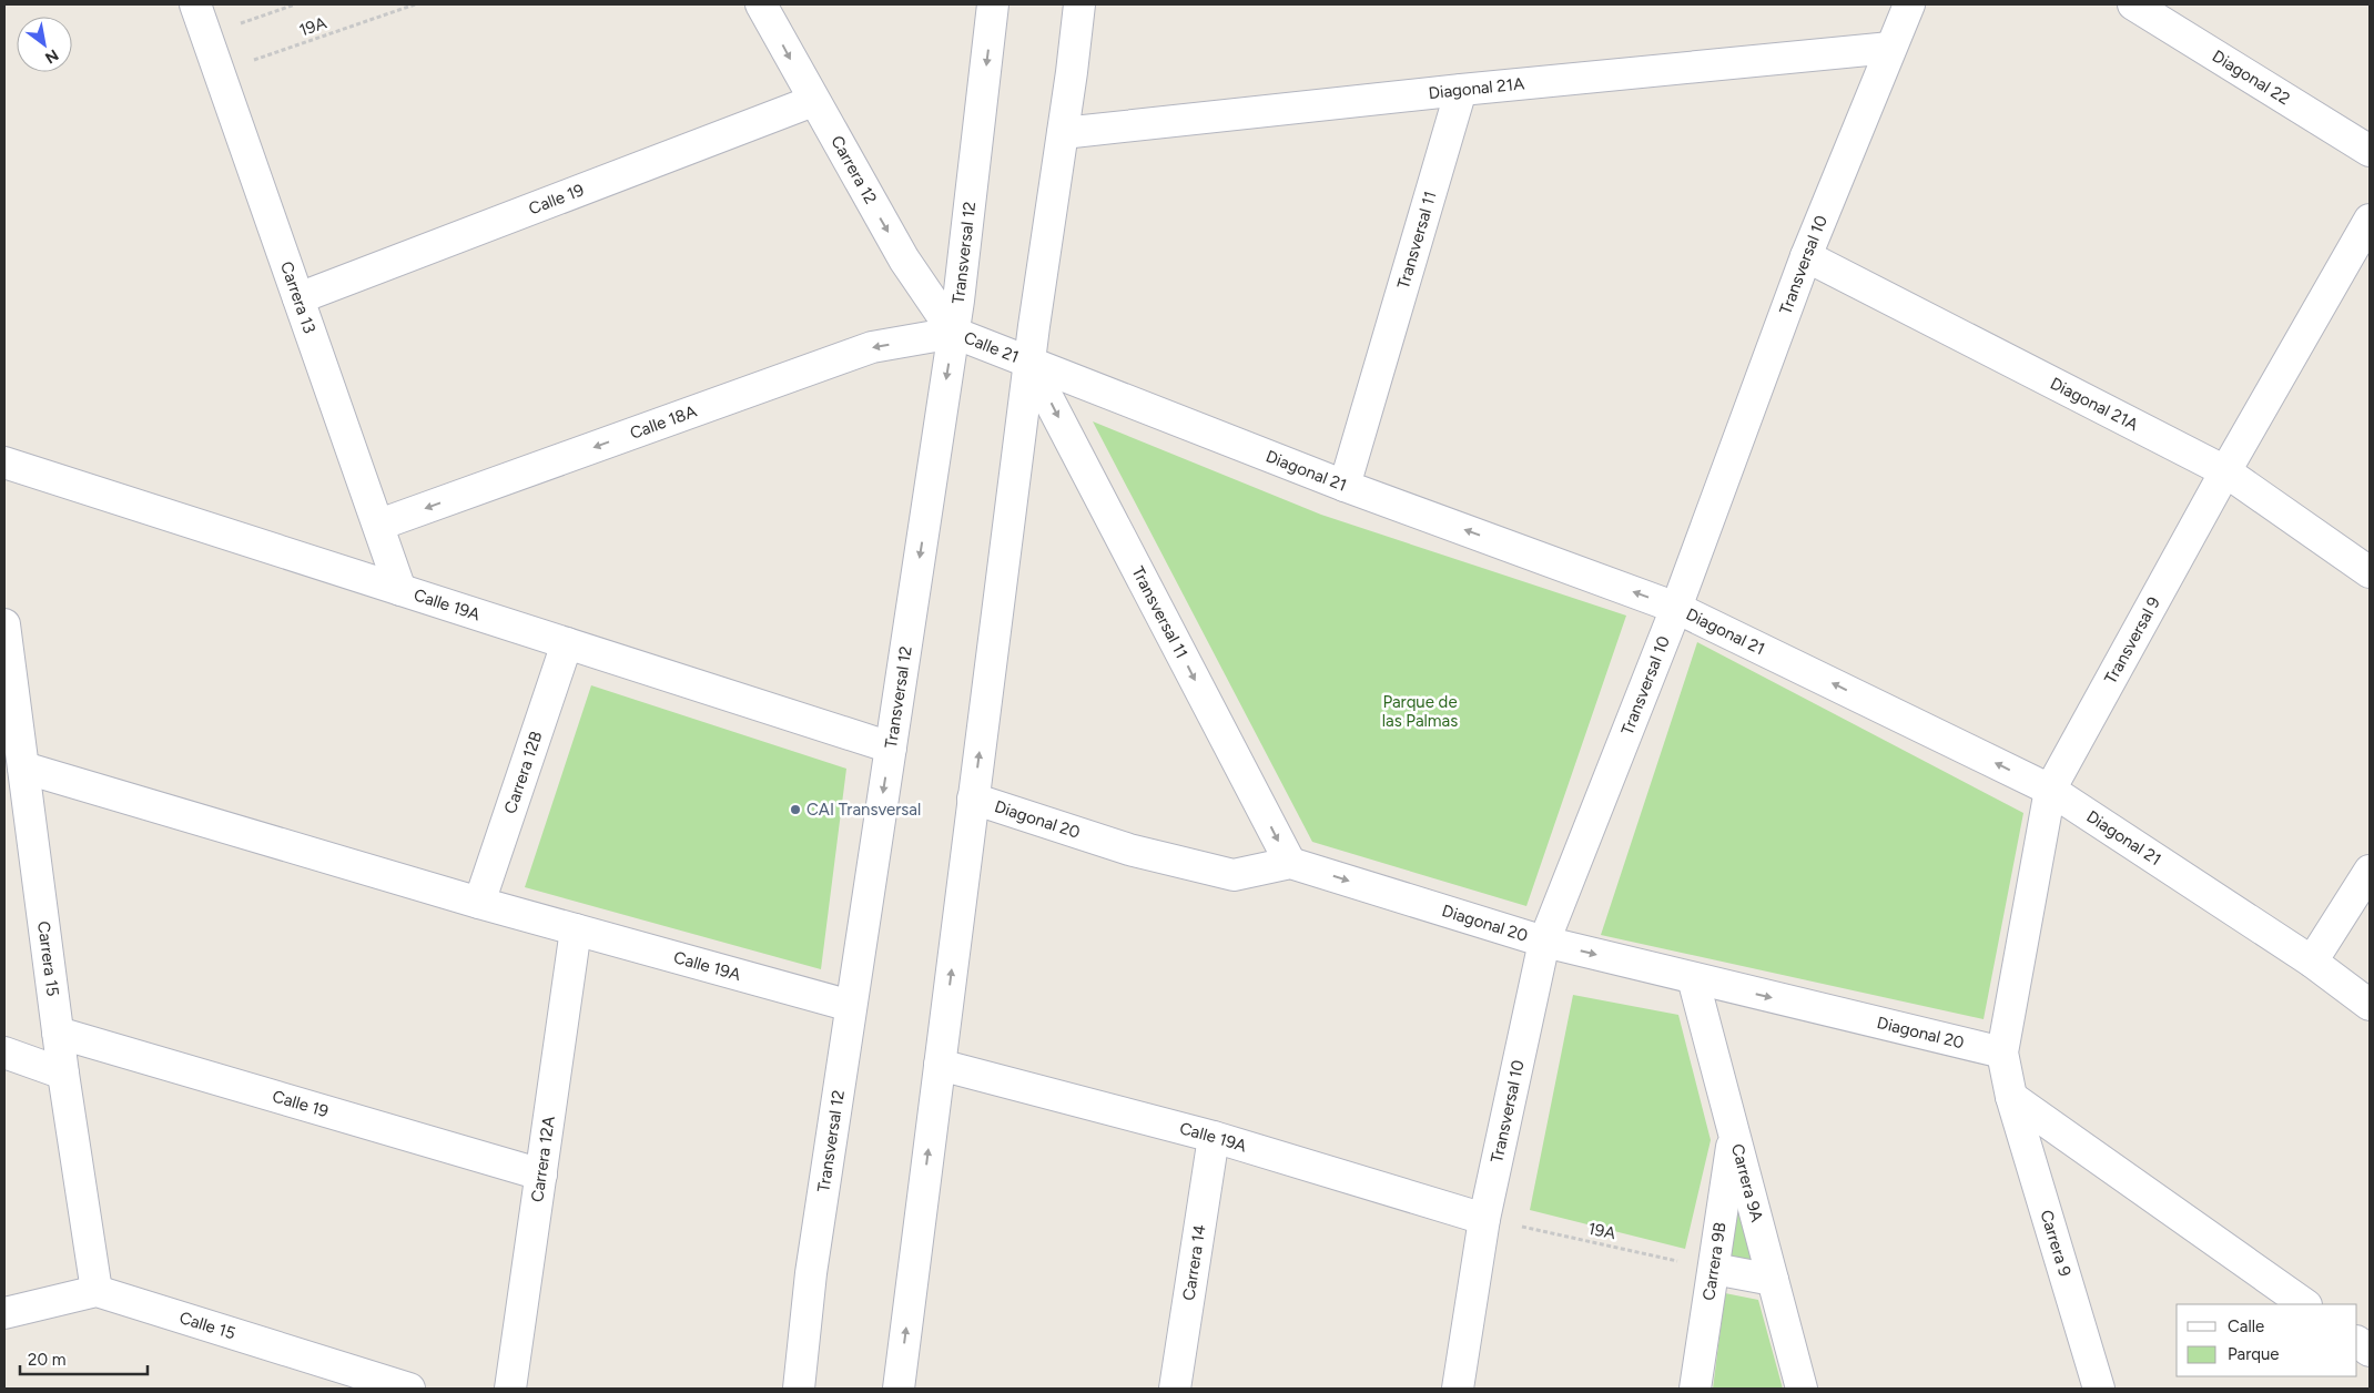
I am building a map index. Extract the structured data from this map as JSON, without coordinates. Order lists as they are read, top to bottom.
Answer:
{
  "streets": {
    "street": [
      "Diagonal 22",
      "Diagonal 21A",
      "Carrera 12",
      "Calle 19",
      "Transversal 11",
      "Transversal 12",
      "Transversal 10",
      "Carrera 13",
      "Calle 21",
      "Calle 18A",
      "Diagonal 21",
      "Calle 19A",
      "Transversal 9",
      "Carrera 12B",
      "Diagonal 20",
      "Carrera 15",
      "Carrera 12A",
      "Carrera 9A",
      "Carrera 9",
      "Carrera 9B",
      "Carrera 14",
      "Calle 15"
    ],
    "path": ["19A"]
  },
  "crossings": [
    ["19A", "Transversal 10"],
    ["19A", "Carrera 13"],
    ["19A", "Calle 19A"],
    ["19A", "Carrera 9B"],
    ["Diagonal 21A", "Transversal 11"],
    ["Diagonal 21A", "Transversal 10"],
    ["Diagonal 21A", "Transversal 9"],
    ["Carrera 12", "Calle 19"],
    ["Carrera 12", "Transversal 12"],
    ["Carrera 12", "Calle 21"],
    ["Carrera 12", "Calle 18A"],
    ["Calle 19", "Carrera 13"],
    ["Calle 19", "Carrera 15"],
    ["Calle 19", "Carrera 12A"],
    ["Transversal 11", "Calle 21"],
    ["Transversal 11", "Diagonal 21"],
    ["Transversal 11", "Diagonal 20"],
    ["Transversal 12", "Calle 21"],
    ["Transversal 12", "Calle 18A"],
    ["Transversal 12", "Calle 19A"],
    ["Transversal 10", "Diagonal 21"],
    ["Transversal 10", "Calle 19A"],
    ["Transversal 10", "Diagonal 20"],
    ["Carrera 13", "Calle 18A"],
    ["Carrera 13", "Calle 19A"],
    ["Calle 21", "Calle 18A"],
    ["Calle 21", "Diagonal 21"],
    ["Diagonal 21", "Transversal 9"],
    ["Calle 19A", "Carrera 12B"],
    ["Calle 19A", "Carrera 15"],
    ["Calle 19A", "Carrera 12A"],
    ["Calle 19A", "Carrera 14"],
    ["Transversal 9", "Diagonal 20"],
    ["Transversal 9", "Carrera 9"],
    ["Diagonal 20", "Carrera 9A"],
    ["Carrera 15", "Calle 15"],
    ["Carrera 9A", "Carrera 9B"]
  ],
  "one_way": [
    "Carrera 12",
    "Transversal 11",
    "Calle 18A",
    "Diagonal 21",
    "Diagonal 20"
  ],
  "parks": ["Parque de las Palmas"],
  "places": ["CAI Transversal"],
  "legend": ["Calle", "Parque"],
  "scale_bar": "20 m",
  "north": "bottom right"
}
